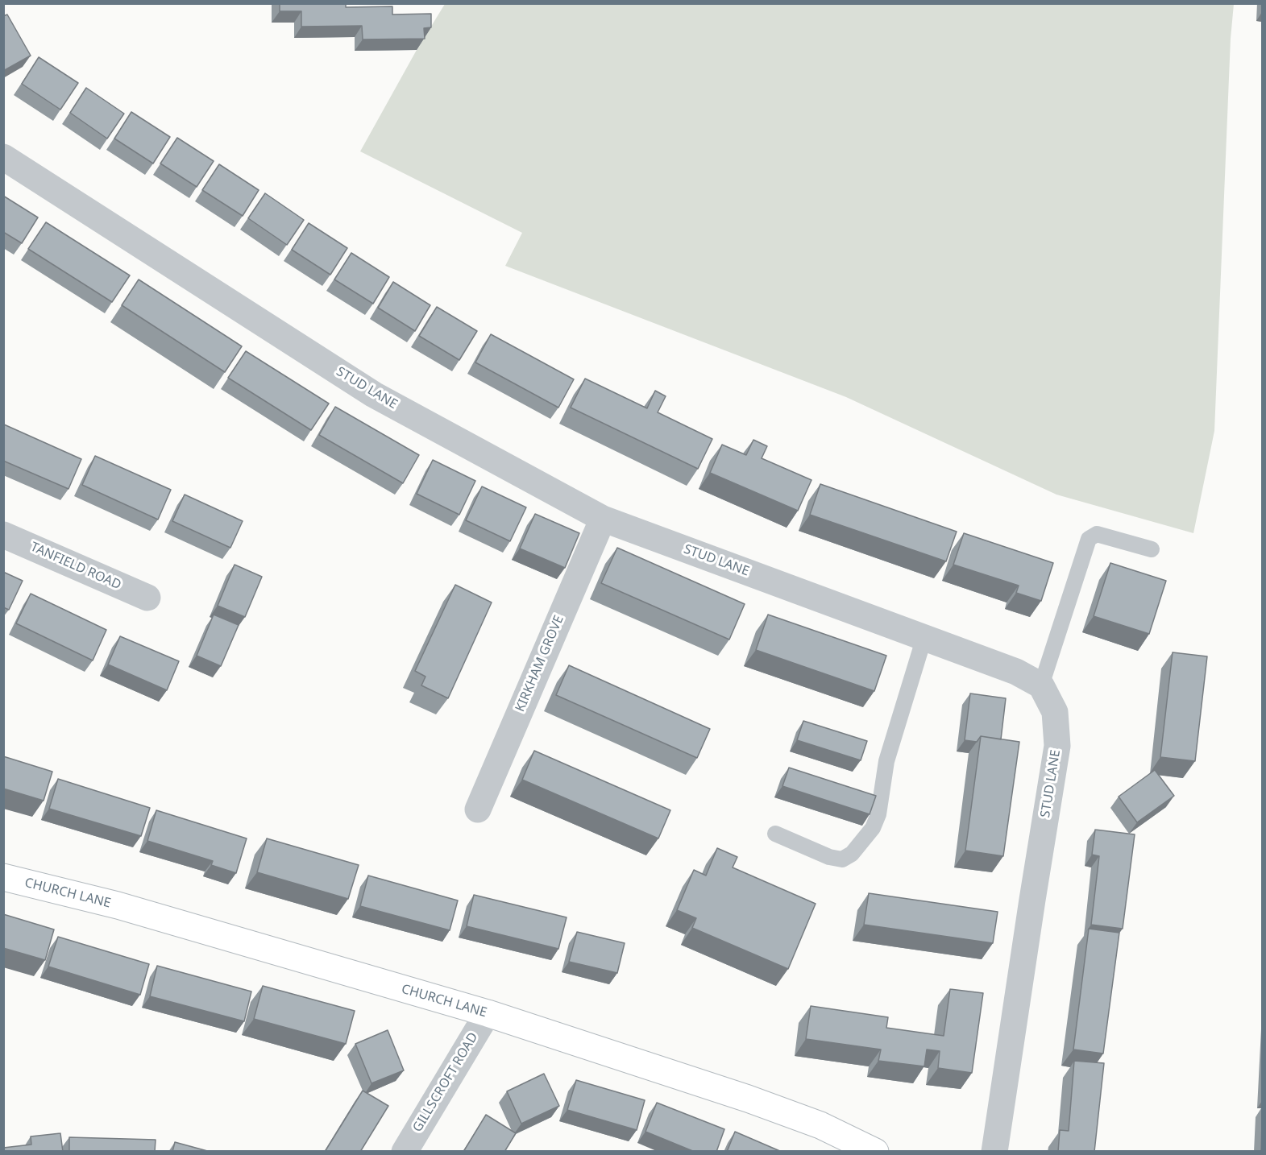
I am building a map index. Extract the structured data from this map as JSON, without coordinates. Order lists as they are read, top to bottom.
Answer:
{
  "streets": {
    "street": [
      "STUD LANE",
      "TANFIELD ROAD",
      "KIRKHAM GROVE",
      "CHURCH LANE",
      "GILLSCROFT ROAD"
    ]
  },
  "crossings": [
    ["STUD LANE", "KIRKHAM GROVE"],
    ["CHURCH LANE", "GILLSCROFT ROAD"]
  ]
}
